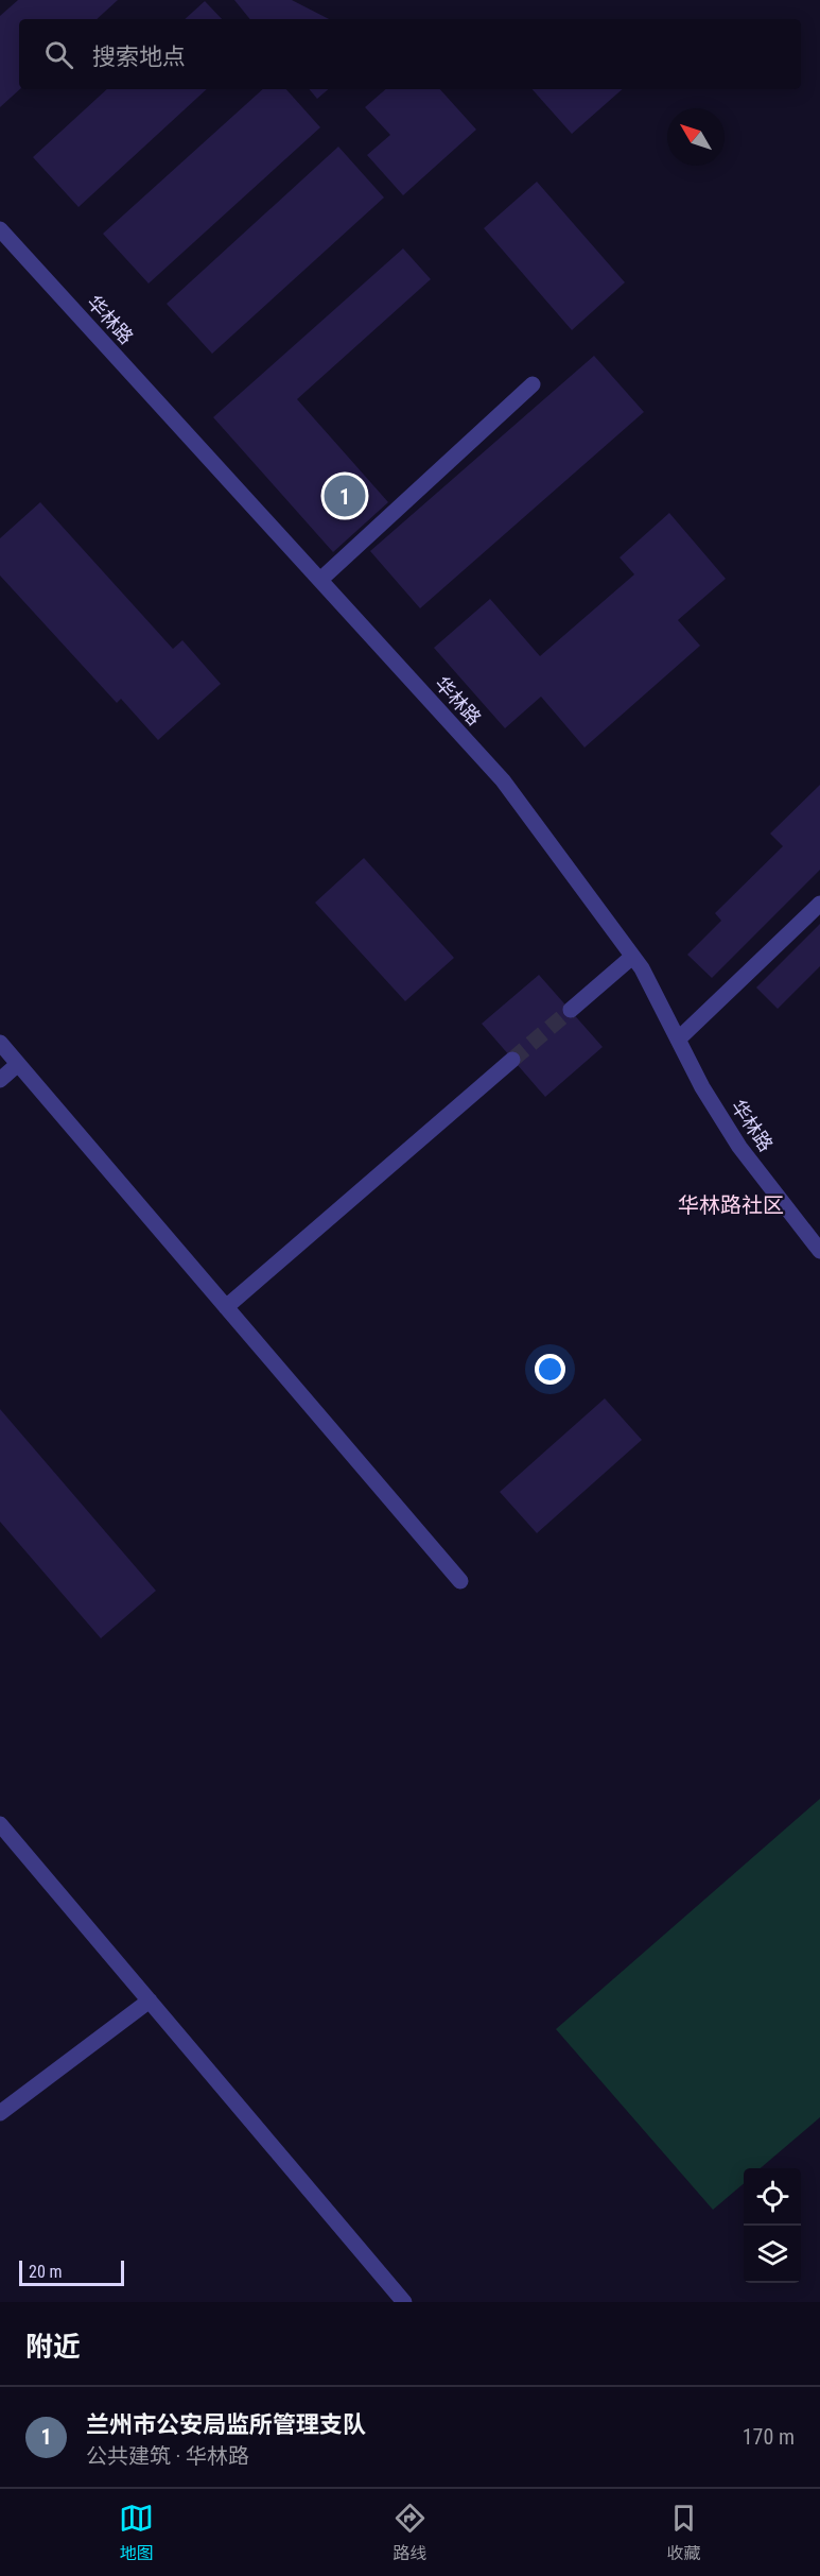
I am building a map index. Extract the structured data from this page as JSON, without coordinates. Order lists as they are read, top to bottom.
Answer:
{
  "streets": {
    "street": ["华林路"]
  },
  "districts": ["华林路社区"],
  "scale_bar": "20 m",
  "north": "top left",
  "page": {
    "search": "搜索地点",
    "pins": "1",
    "scale": "20 m",
    "heading": "附近",
    "list": [
      {
        "mark": "1",
        "name": "兰州市公安局监所管理支队",
        "note": "公共建筑 · 华林路",
        "value": "170 m"
      }
    ],
    "nav": ["地图", "路线", "收藏"]
  }
}
